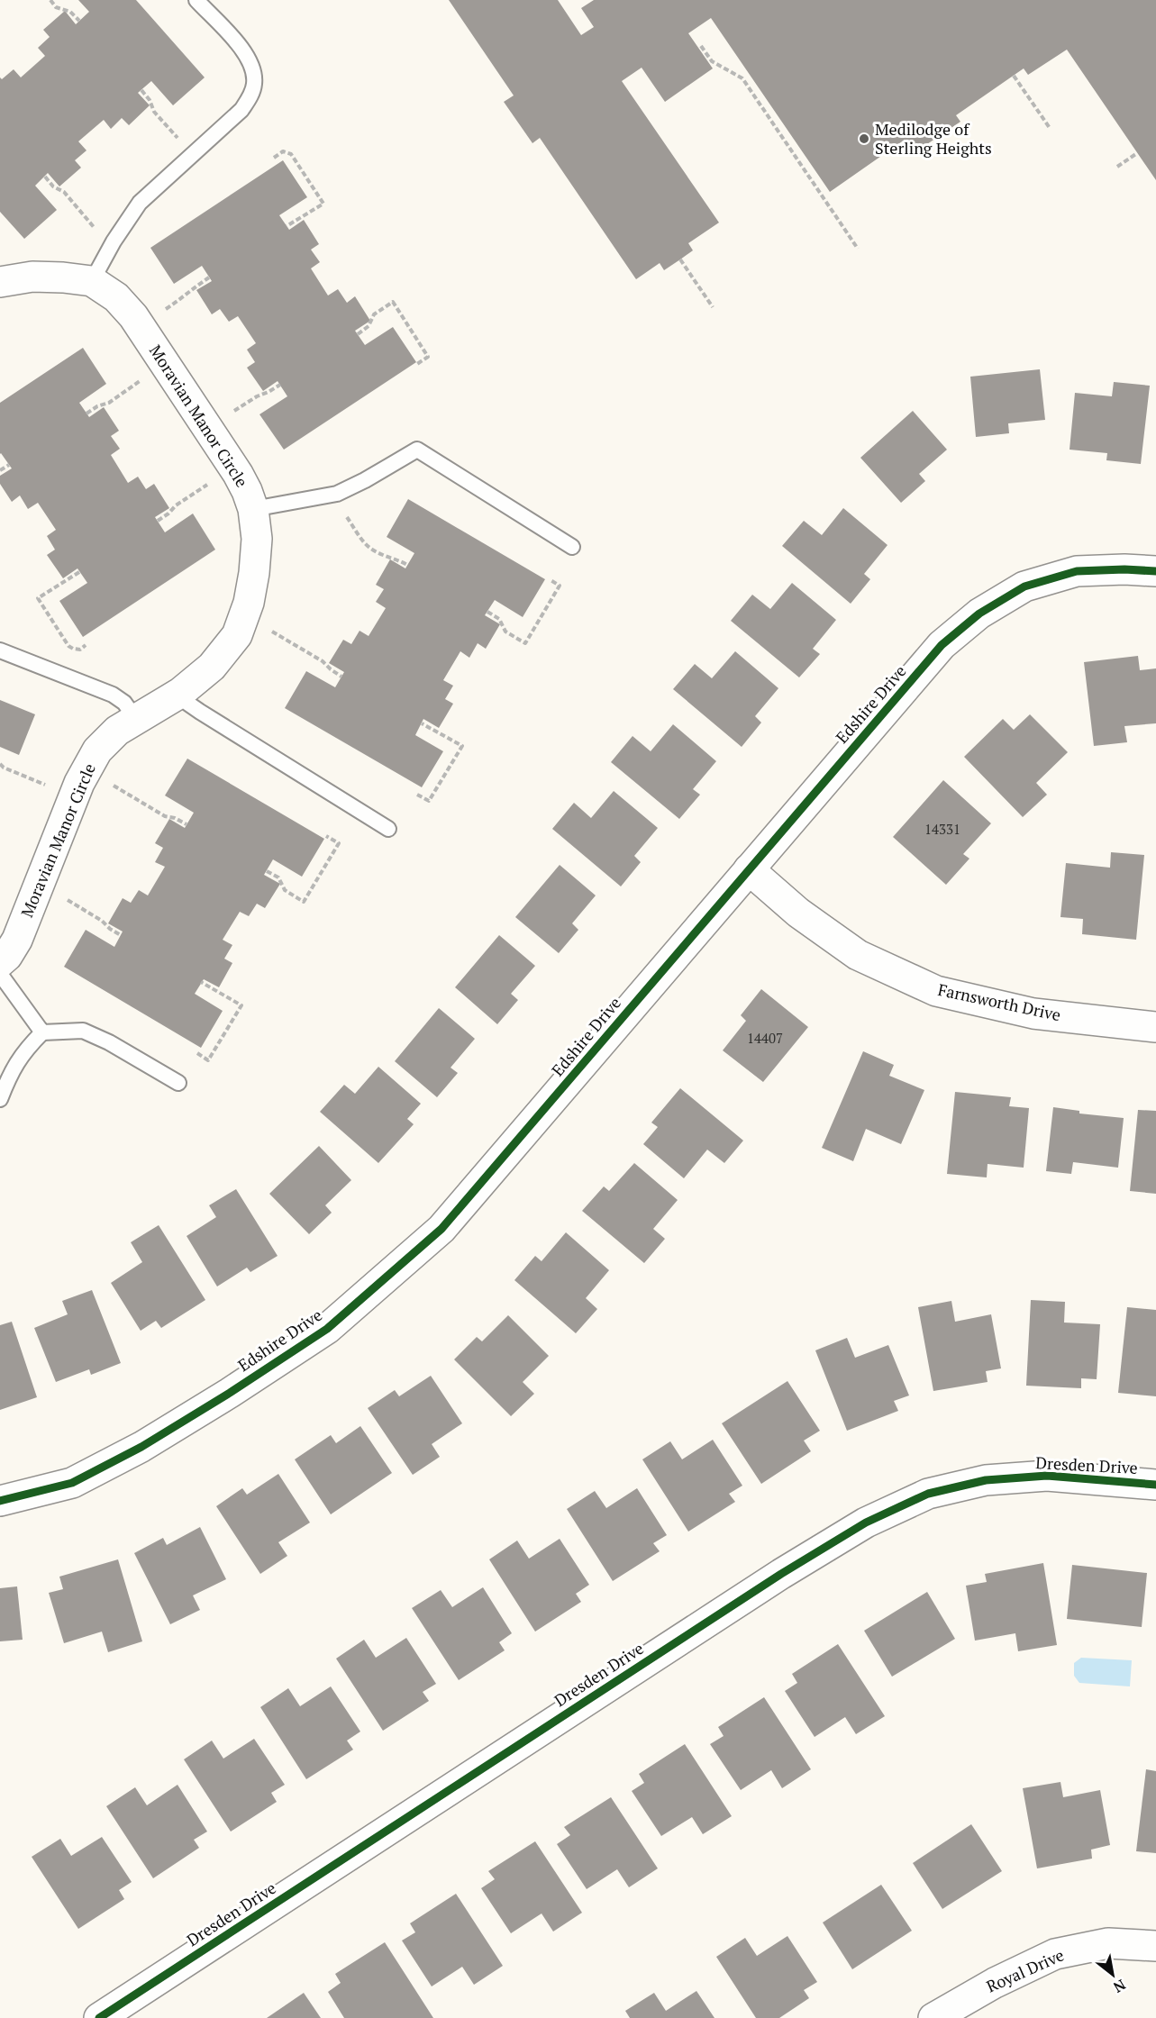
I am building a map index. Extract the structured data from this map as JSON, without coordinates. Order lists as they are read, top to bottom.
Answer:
{
  "streets": {
    "street": [
      "Moravian Manor Circle",
      "Edshire Drive",
      "Farnsworth Drive",
      "Dresden Drive",
      "Royal Drive"
    ]
  },
  "crossings": [
    ["Edshire Drive", "Farnsworth Drive"]
  ],
  "places": ["Medilodge of Sterling Heights"],
  "house_numbers": ["14331", "14407"],
  "north": "bottom right"
}
